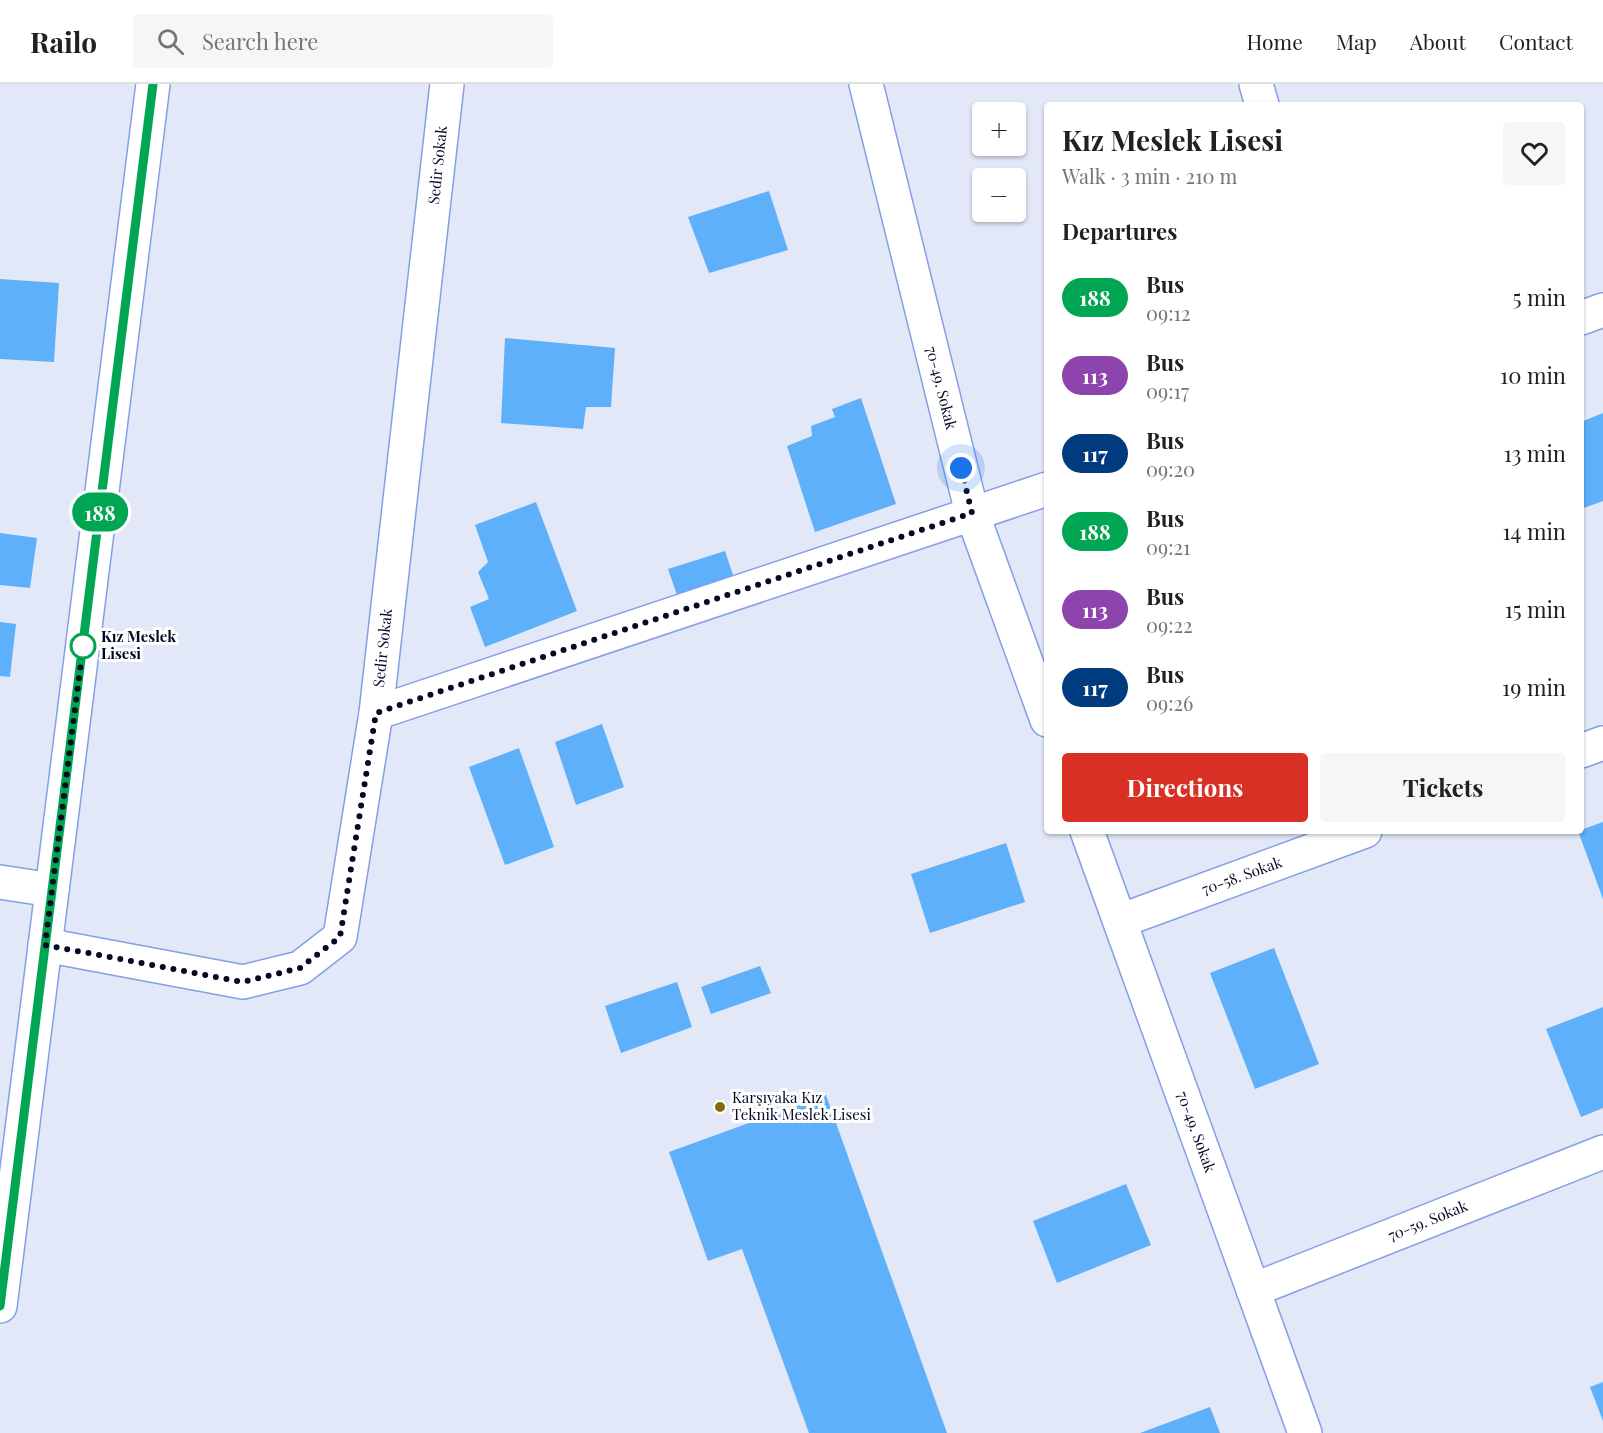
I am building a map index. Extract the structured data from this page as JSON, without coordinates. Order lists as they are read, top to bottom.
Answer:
{
  "streets": {
    "street": [
      "Sedir Sokak",
      "70-49. Sokak",
      "70-58. Sokak",
      "70-59. Sokak"
    ]
  },
  "crossings": [
    ["70-49. Sokak", "70-58. Sokak"],
    ["70-49. Sokak", "70-59. Sokak"]
  ],
  "places": ["Kız Meslek Lisesi", "Karşıyaka Kız Teknik Meslek Lisesi"],
  "lines": ["bus line 188"],
  "page": {
    "header": "Railo",
    "search": "Search here",
    "nav": [
      "Home",
      "Map",
      "About",
      "Contact"
    ],
    "on_map": "188",
    "map_buttons": ["+", "−"],
    "heading": [
      ["Kız Meslek Lisesi", "Walk · 3 min · 210 m"],
      "Departures"
    ],
    "list": [
      {
        "mark": "188",
        "name": "Bus",
        "note": "09:12",
        "value": "5 min"
      },
      {
        "mark": "113",
        "name": "Bus",
        "note": "09:17",
        "value": "10 min"
      },
      {
        "mark": "117",
        "name": "Bus",
        "note": "09:20",
        "value": "13 min"
      },
      {
        "mark": "188",
        "name": "Bus",
        "note": "09:21",
        "value": "14 min"
      },
      {
        "mark": "113",
        "name": "Bus",
        "note": "09:22",
        "value": "15 min"
      },
      {
        "mark": "117",
        "name": "Bus",
        "note": "09:26",
        "value": "19 min"
      }
    ],
    "buttons": ["Directions", "Tickets"]
  }
}
